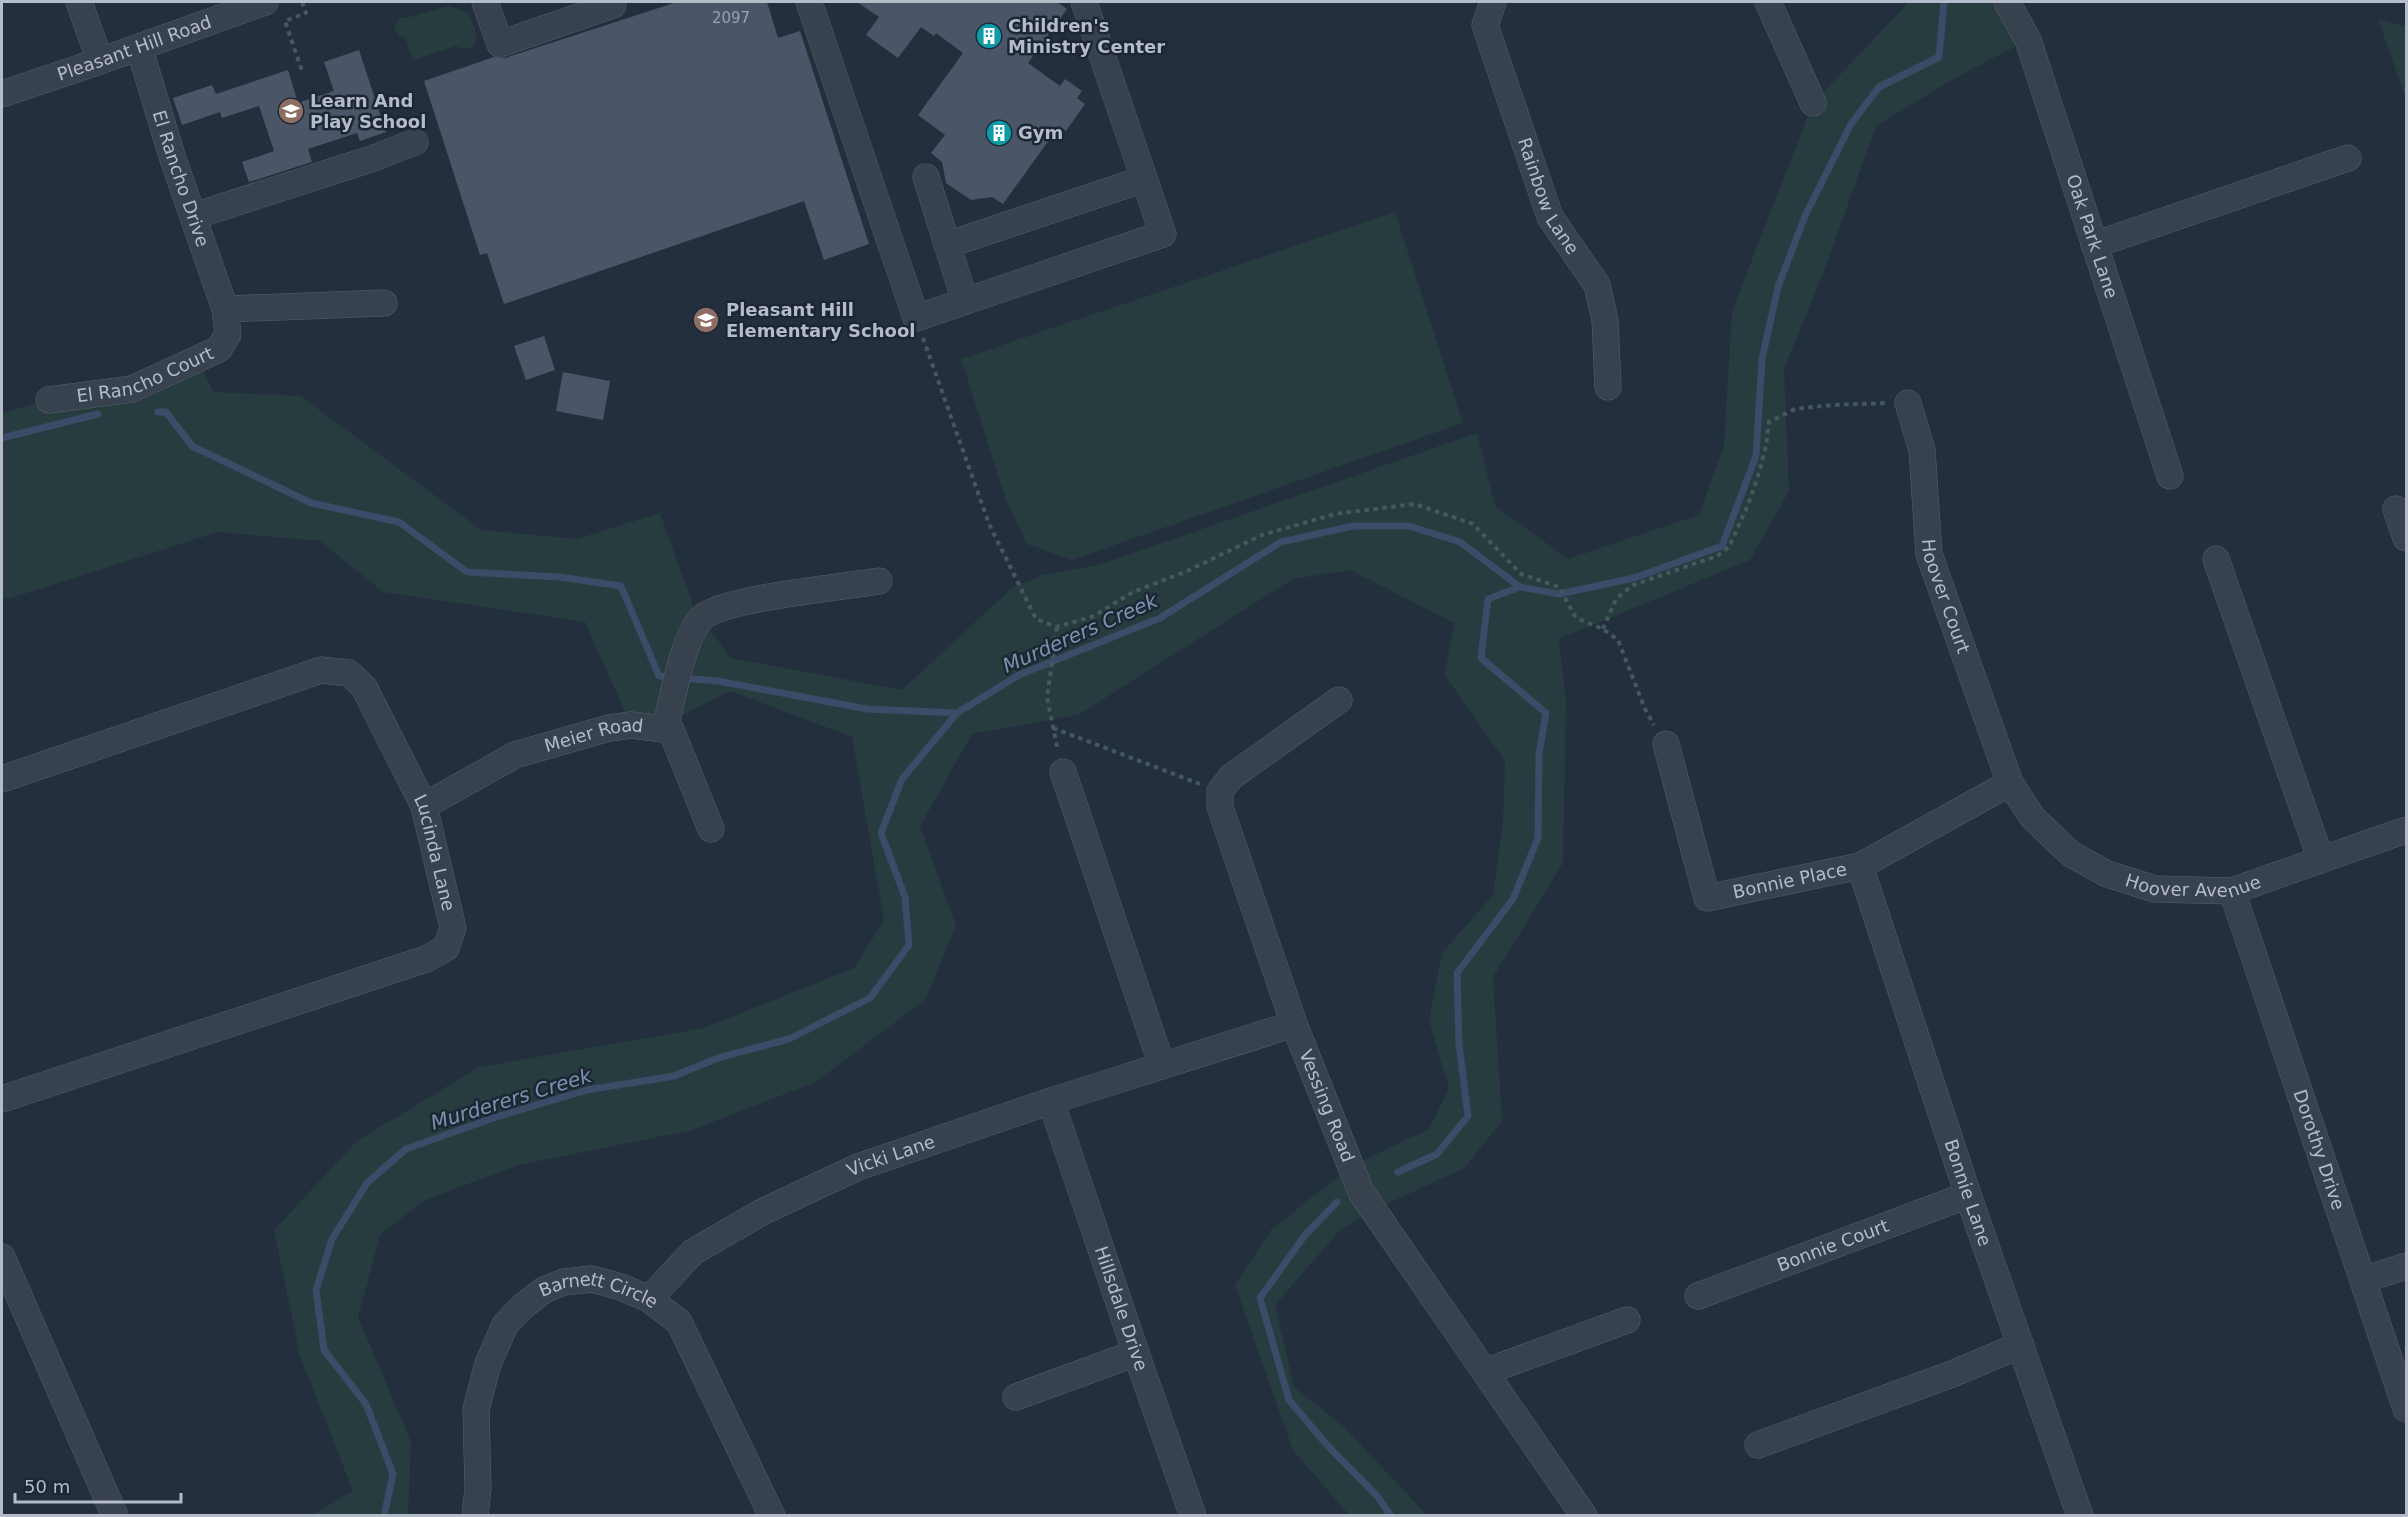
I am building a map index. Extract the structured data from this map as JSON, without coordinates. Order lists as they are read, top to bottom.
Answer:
{
  "streets": {
    "street": [
      "Pleasant Hill Road",
      "El Rancho Drive",
      "Rainbow Lane",
      "Oak Park Lane",
      "El Rancho Court",
      "Hoover Court",
      "Meier Road",
      "Lucinda Lane",
      "Hoover Avenue",
      "Bonnie Place",
      "Vessing Road",
      "Dorothy Drive",
      "Vicki Lane",
      "Bonnie Lane",
      "Bonnie Court",
      "Barnett Circle",
      "Hillsdale Drive"
    ]
  },
  "crossings": [
    ["Pleasant Hill Road", "El Rancho Drive"],
    ["El Rancho Drive", "El Rancho Court"],
    ["Hoover Court", "Hoover Avenue"],
    ["Hoover Court", "Bonnie Place"],
    ["Meier Road", "Lucinda Lane"],
    ["Hoover Avenue", "Bonnie Place"],
    ["Hoover Avenue", "Dorothy Drive"],
    ["Bonnie Place", "Bonnie Lane"],
    ["Vessing Road", "Vicki Lane"],
    ["Vicki Lane", "Barnett Circle"],
    ["Vicki Lane", "Hillsdale Drive"],
    ["Bonnie Lane", "Bonnie Court"]
  ],
  "water": ["Murderers Creek"],
  "places": {
    "building": ["Children's Ministry Center", "Gym"],
    "school or university": ["Learn And Play School", "Pleasant Hill Elementary School"]
  },
  "house_numbers": ["2097"],
  "scale_bar": "50 m"
}
